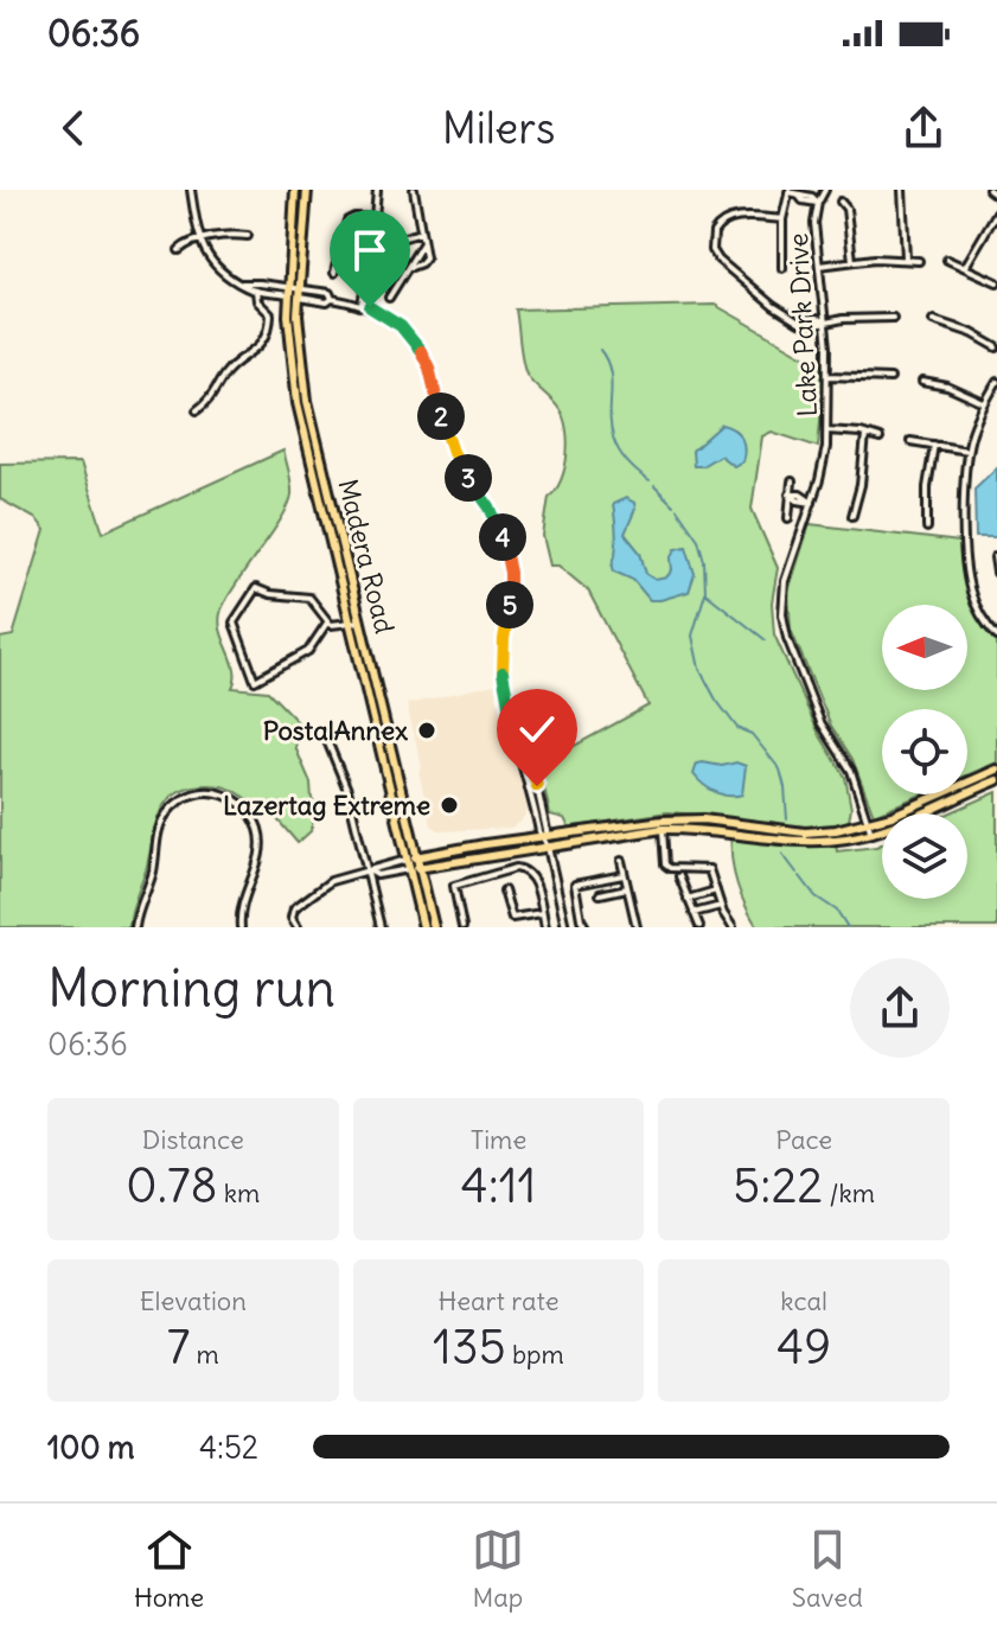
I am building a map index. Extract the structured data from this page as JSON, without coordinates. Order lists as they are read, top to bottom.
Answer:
{
  "streets": {
    "main road": ["Madera Road"],
    "street": ["Lake Park Drive"]
  },
  "places": ["PostalAnnex", "Lazertag Extreme"],
  "north": "left",
  "page": {
    "status": "06:36",
    "header": "Milers",
    "pins": [
      "2",
      "3",
      "4",
      "5"
    ],
    "heading": ["Morning run", "06:36"],
    "stats": [
      ["Distance", "0.78 km"],
      ["Time", "4:11"],
      ["Pace", "5:22 /km"],
      ["Elevation", "7 m"],
      ["Heart rate", "135 bpm"],
      ["kcal", "49"]
    ],
    "list": [
      {
        "name": "100 m",
        "note": "4:52"
      }
    ],
    "tabs": ["Home", "Map", "Saved"]
  }
}
